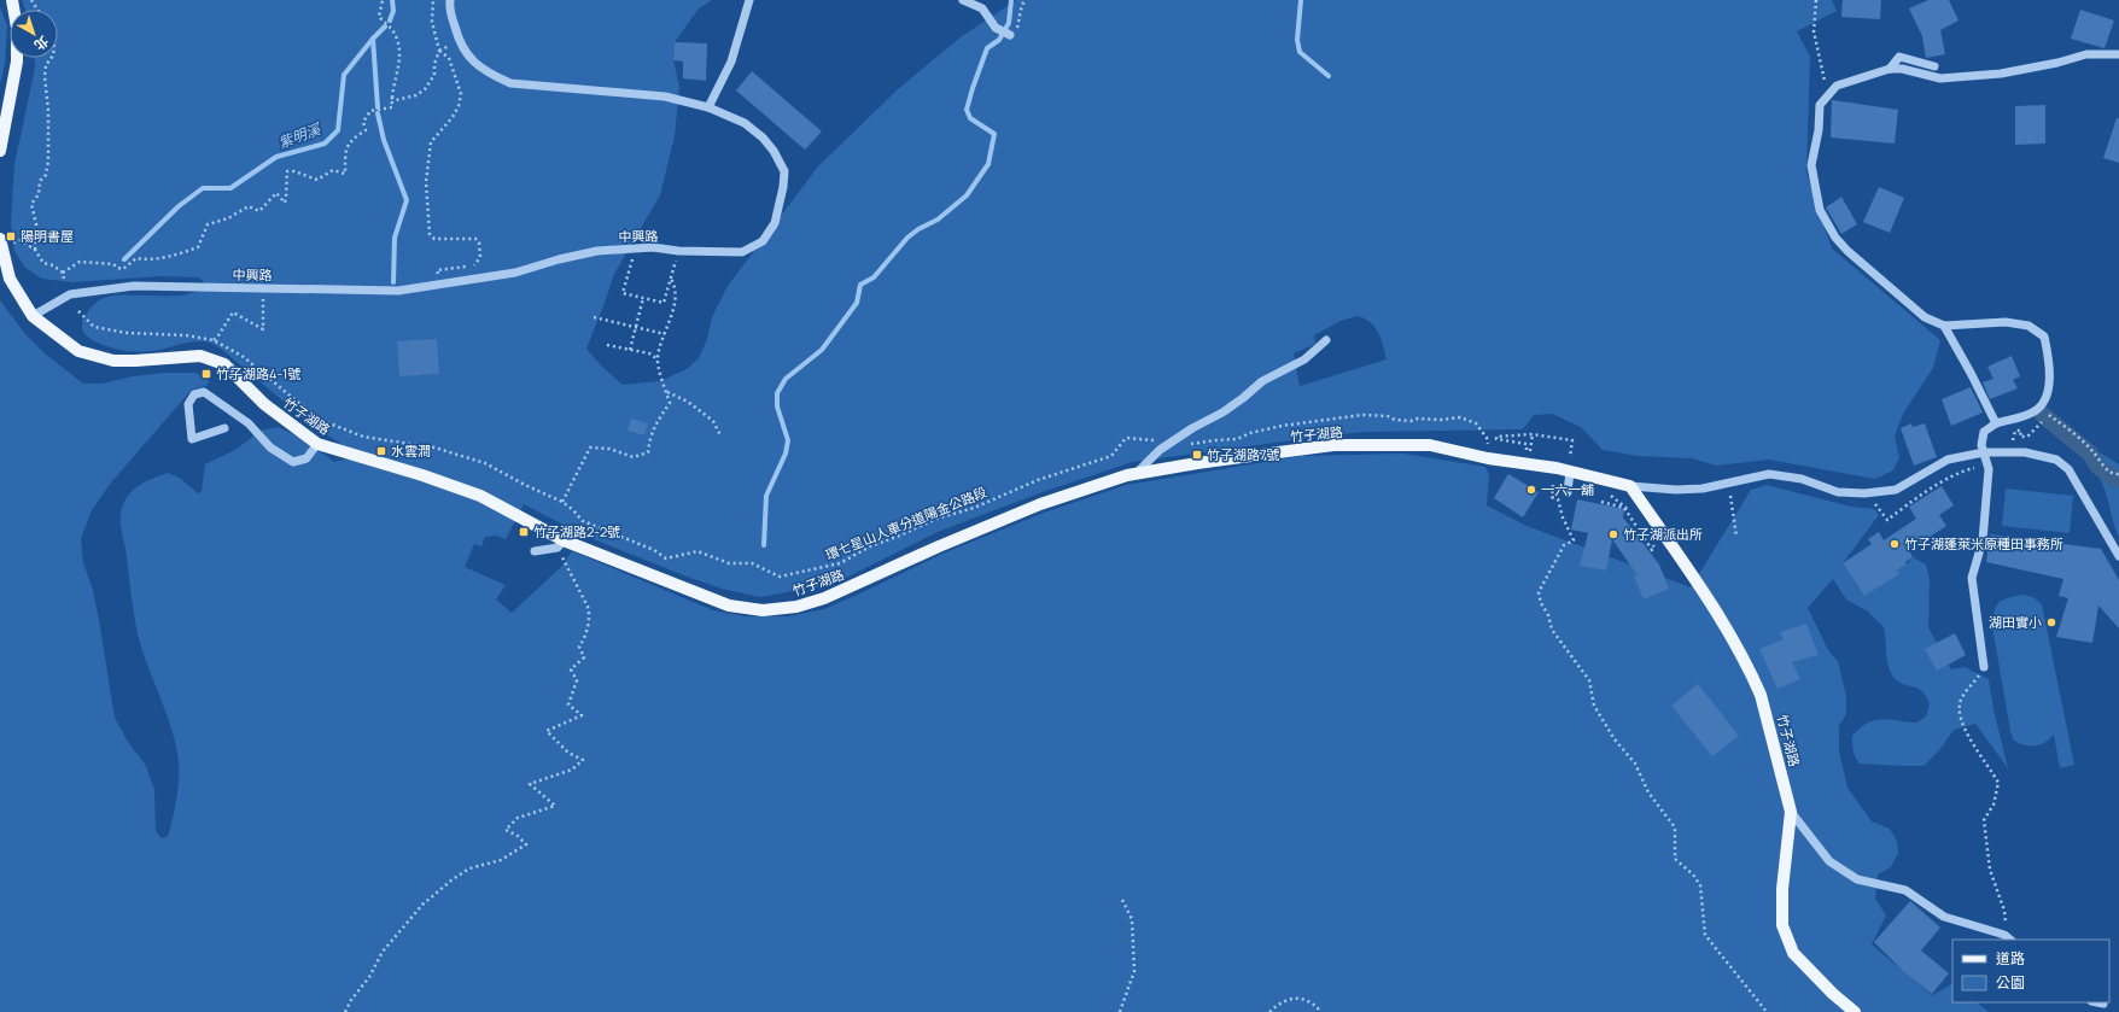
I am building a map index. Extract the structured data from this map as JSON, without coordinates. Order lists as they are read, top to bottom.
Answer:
{
  "streets": {
    "main road": ["竹子湖路"],
    "street": ["中興路"],
    "path": ["環七星山人車分道陽金公路段"]
  },
  "crossings": [
    ["中興路", "竹子湖路"]
  ],
  "water": ["紫明溪"],
  "places": {
    "transit": [
      "陽明書屋",
      "竹子湖路4-1號",
      "水雲澗",
      "竹子湖路7號",
      "竹子湖路2-2號"
    ],
    "other": [
      "一六一舖",
      "竹子湖派出所",
      "竹子湖蓬萊米原種田事務所",
      "湖田實小"
    ]
  },
  "legend": ["道路", "公園"],
  "north": "bottom right"
}
